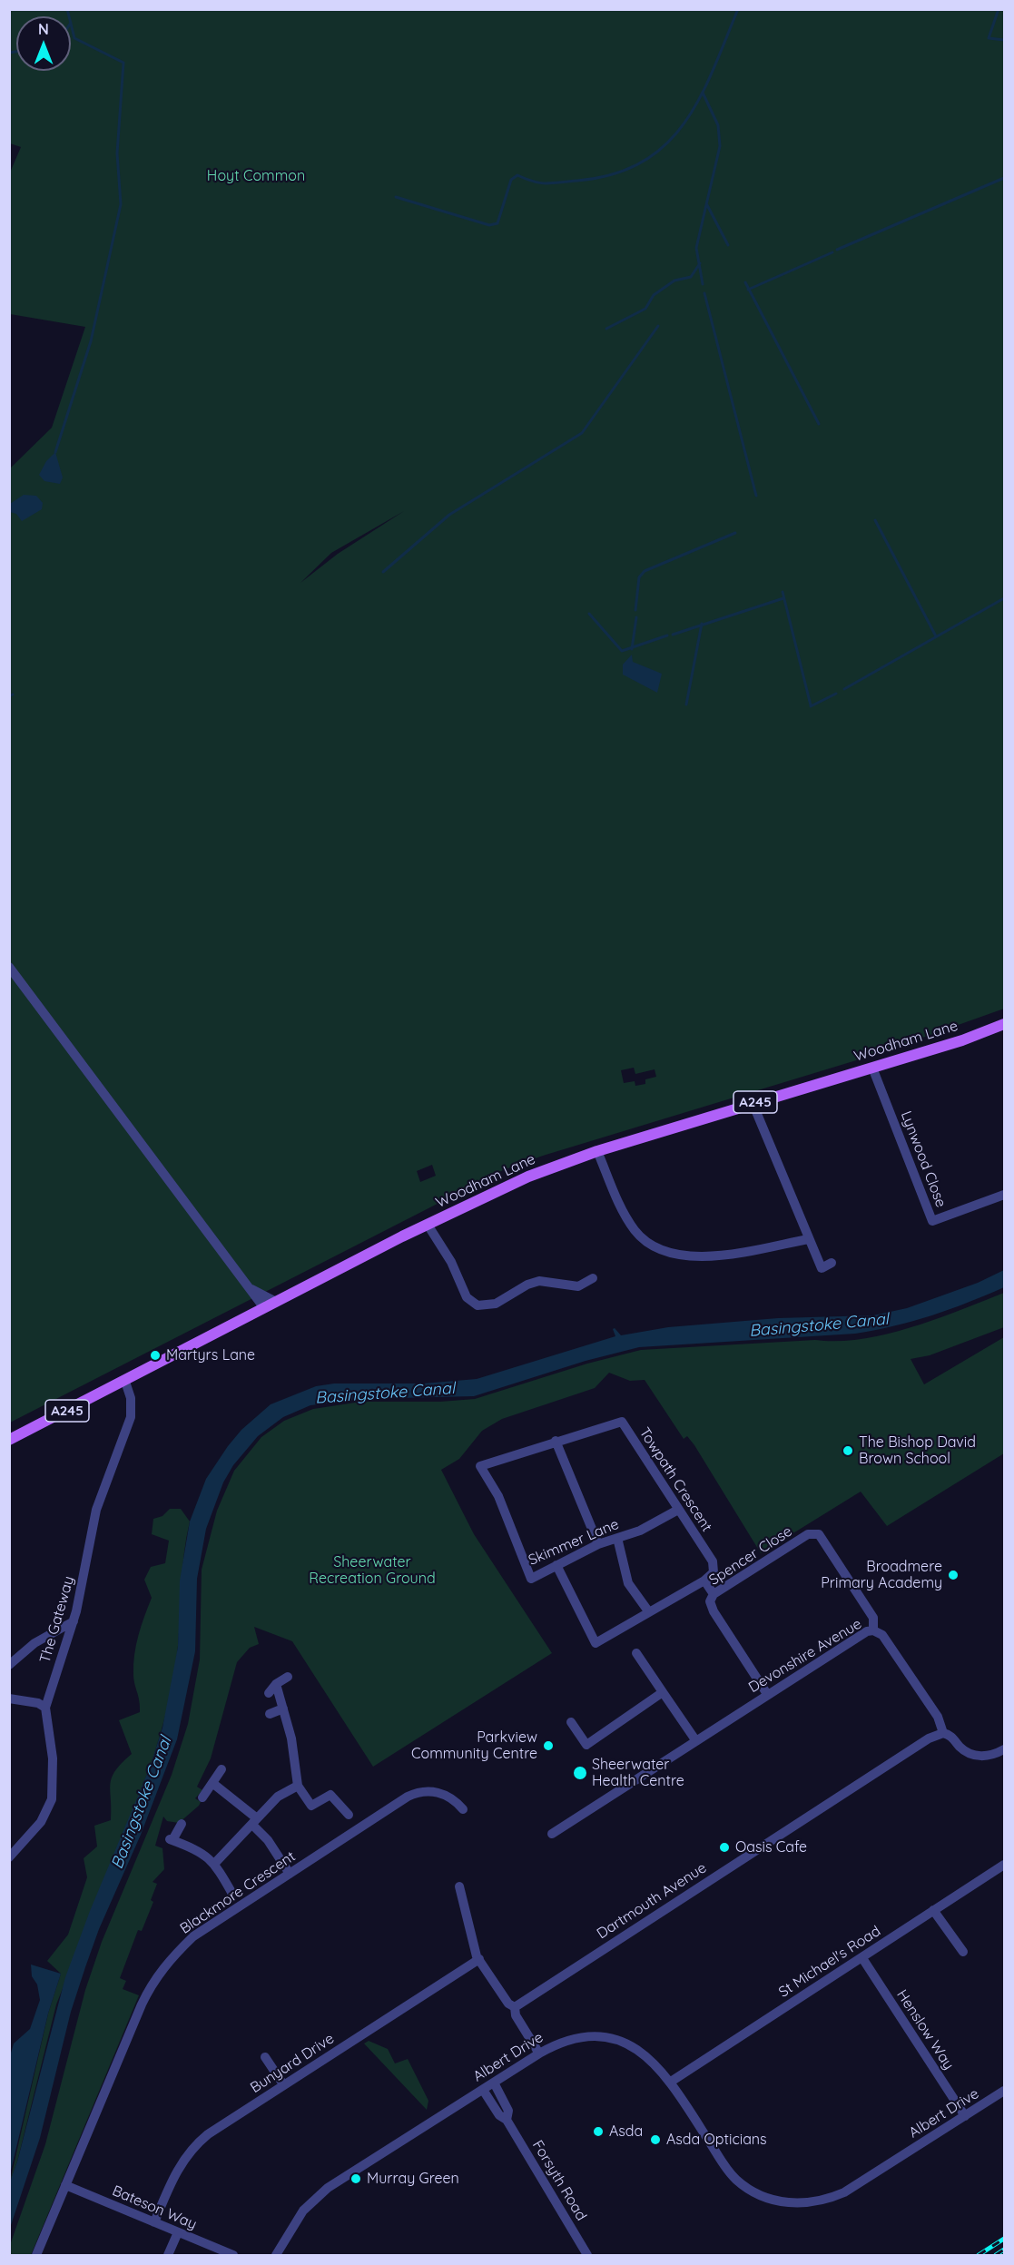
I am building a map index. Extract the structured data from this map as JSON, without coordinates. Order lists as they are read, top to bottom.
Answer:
{
  "streets": {
    "main road": ["Woodham Lane", "A245"],
    "street": [
      "Lynwood Close",
      "Towpath Crescent",
      "Skimmer Lane",
      "Spencer Close",
      "The Gateway",
      "Devonshire Avenue",
      "Blackmore Crescent",
      "Dartmouth Avenue",
      "St Michael's Road",
      "Henslow Way",
      "Albert Drive",
      "Bunyard Drive",
      "Forsyth Road",
      "Bateson Way"
    ]
  },
  "crossings": [
    ["Woodham Lane", "Lynwood Close"],
    ["Woodham Lane", "The Gateway"],
    ["Towpath Crescent", "Skimmer Lane"],
    ["Spencer Close", "Devonshire Avenue"],
    ["Devonshire Avenue", "Dartmouth Avenue"],
    ["Blackmore Crescent", "Bateson Way"],
    ["St Michael's Road", "Henslow Way"],
    ["St Michael's Road", "Albert Drive"],
    ["Henslow Way", "Albert Drive"],
    ["Albert Drive", "Forsyth Road"],
    ["Bunyard Drive", "Bateson Way"]
  ],
  "water": ["Basingstoke Canal"],
  "parks": ["Hoyt Common", "Sheerwater Recreation Ground"],
  "places": [
    "Martyrs Lane",
    "The Bishop David Brown School",
    "Broadmere Primary Academy",
    "Parkview Community Centre",
    "Sheerwater Health Centre",
    "Oasis Cafe",
    "Asda",
    "Asda Opticians",
    "Murray Green"
  ],
  "north": "top"
}
